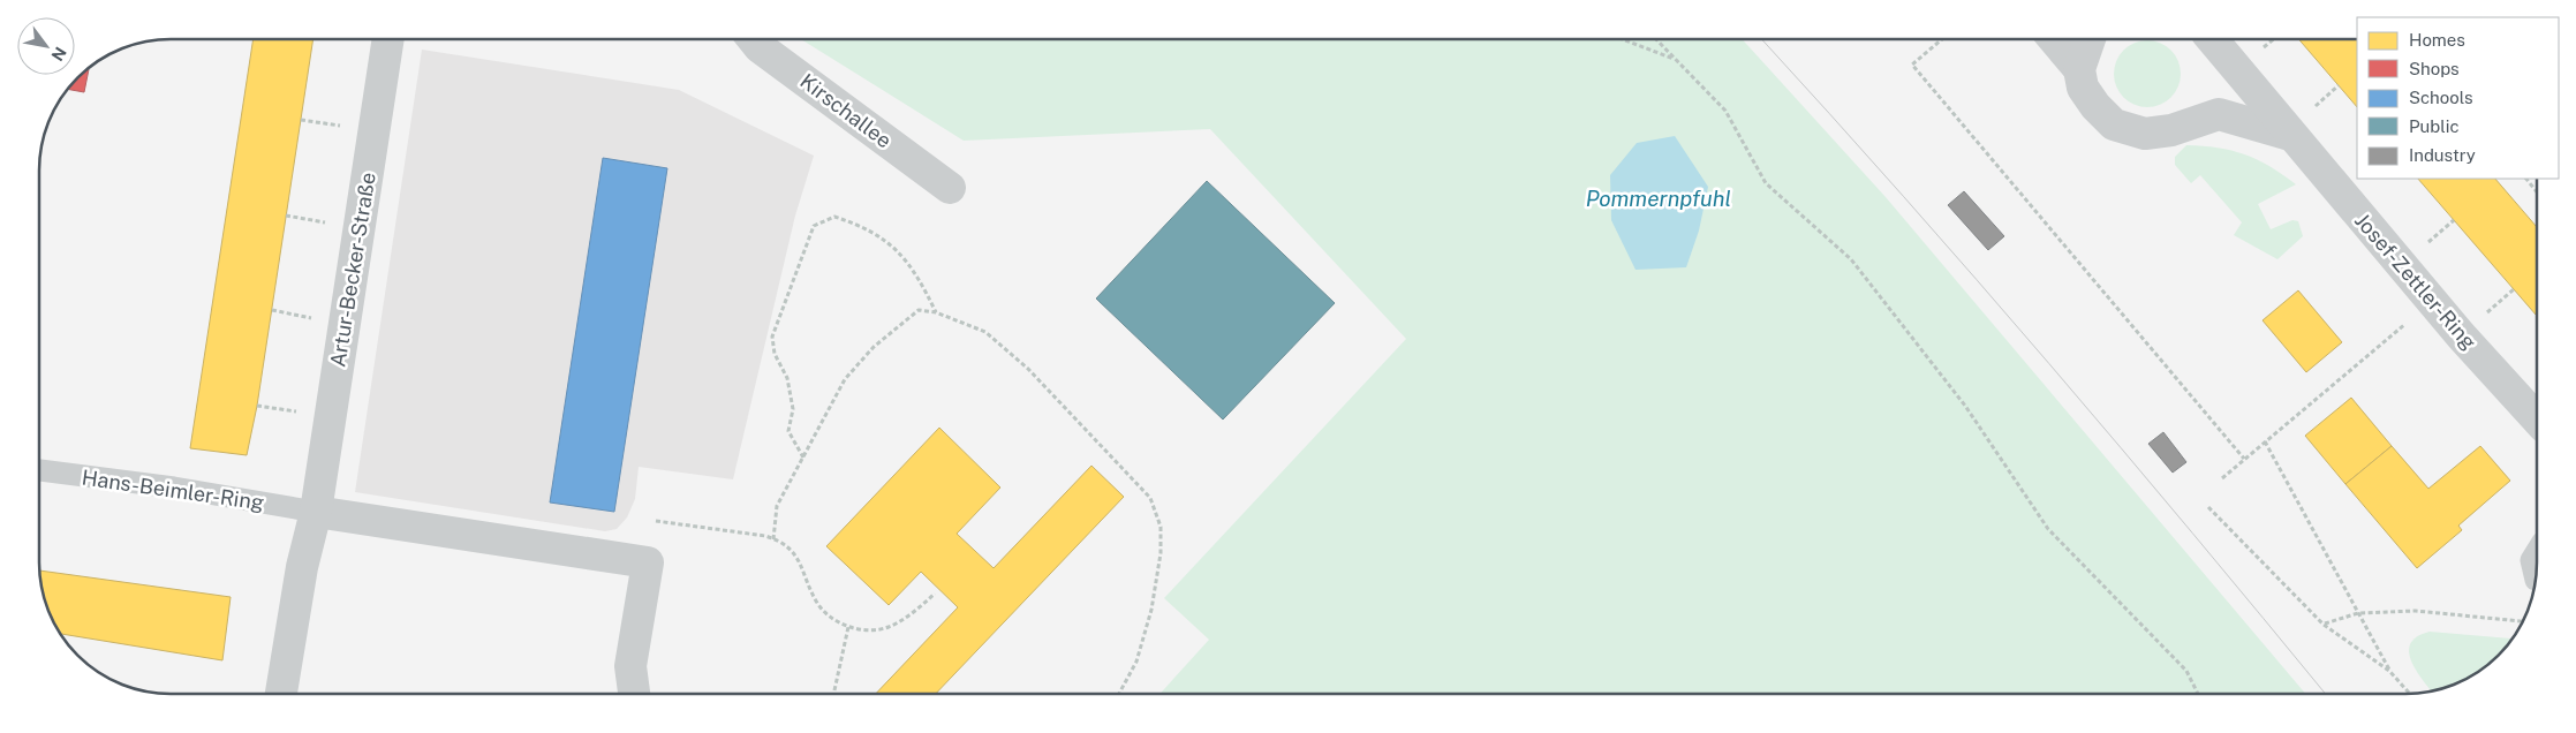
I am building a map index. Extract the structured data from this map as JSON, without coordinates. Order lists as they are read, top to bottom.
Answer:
{
  "streets": {
    "street": ["Kirschallee", "Artur-Becker-Straße", "Josef-Zettler-Ring"],
    "lane": ["Hans-Beimler-Ring"]
  },
  "crossings": [
    ["Artur-Becker-Straße", "Hans-Beimler-Ring"]
  ],
  "water": ["Pommernpfuhl"],
  "legend": [
    "Homes",
    "Shops",
    "Schools",
    "Public",
    "Industry"
  ],
  "north": "bottom right"
}
